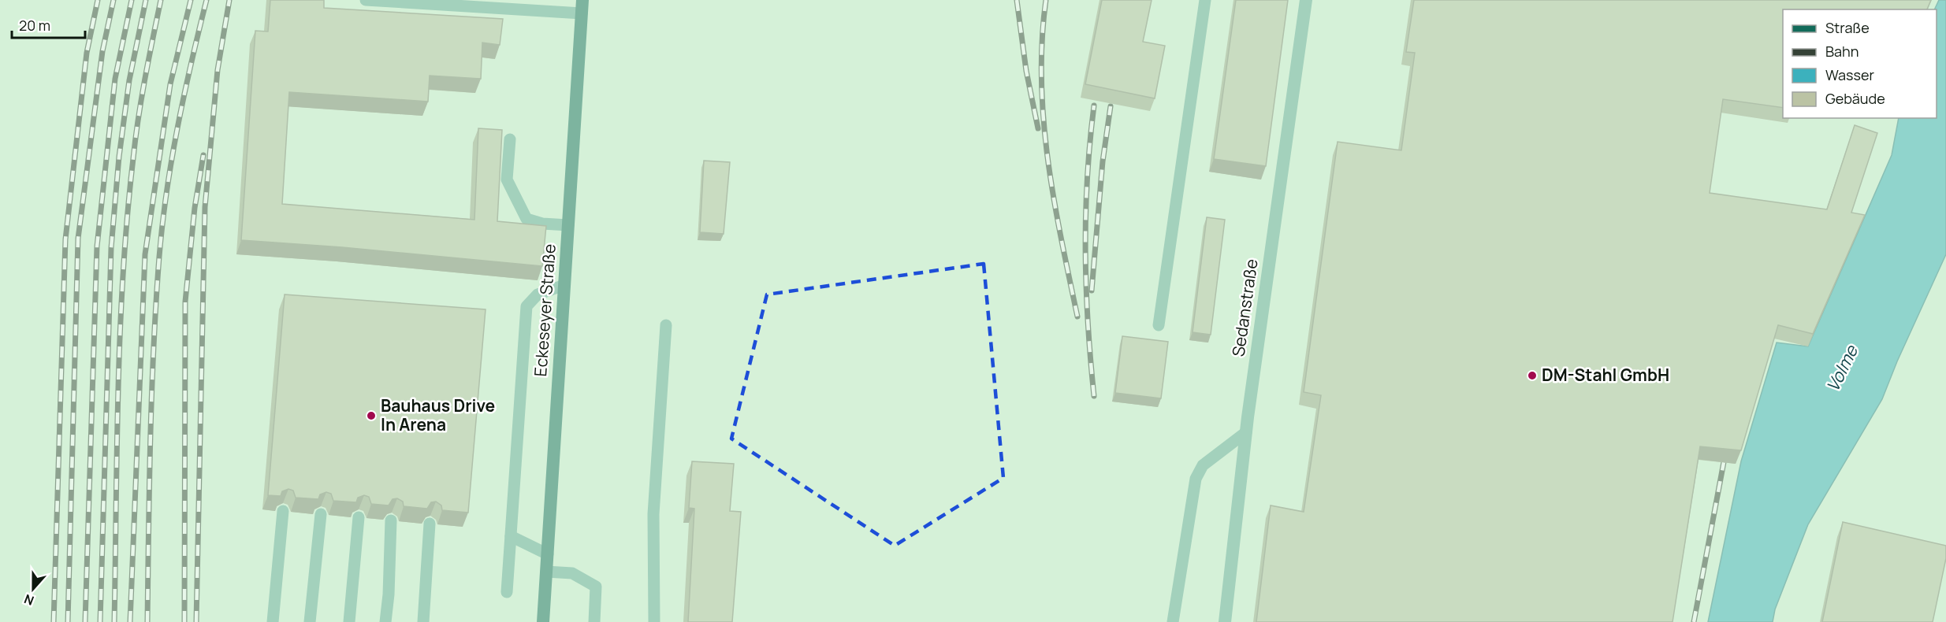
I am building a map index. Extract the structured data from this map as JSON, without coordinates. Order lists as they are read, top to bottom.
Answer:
{
  "streets": {
    "main road": ["Eckeseyer Straße"],
    "street": ["Sedanstraße"]
  },
  "water": ["Volme"],
  "places": ["DM-Stahl GmbH", "Bauhaus Drive In Arena"],
  "legend": [
    "Straße",
    "Bahn",
    "Wasser",
    "Gebäude"
  ],
  "scale_bar": "20 m",
  "north": "bottom"
}
